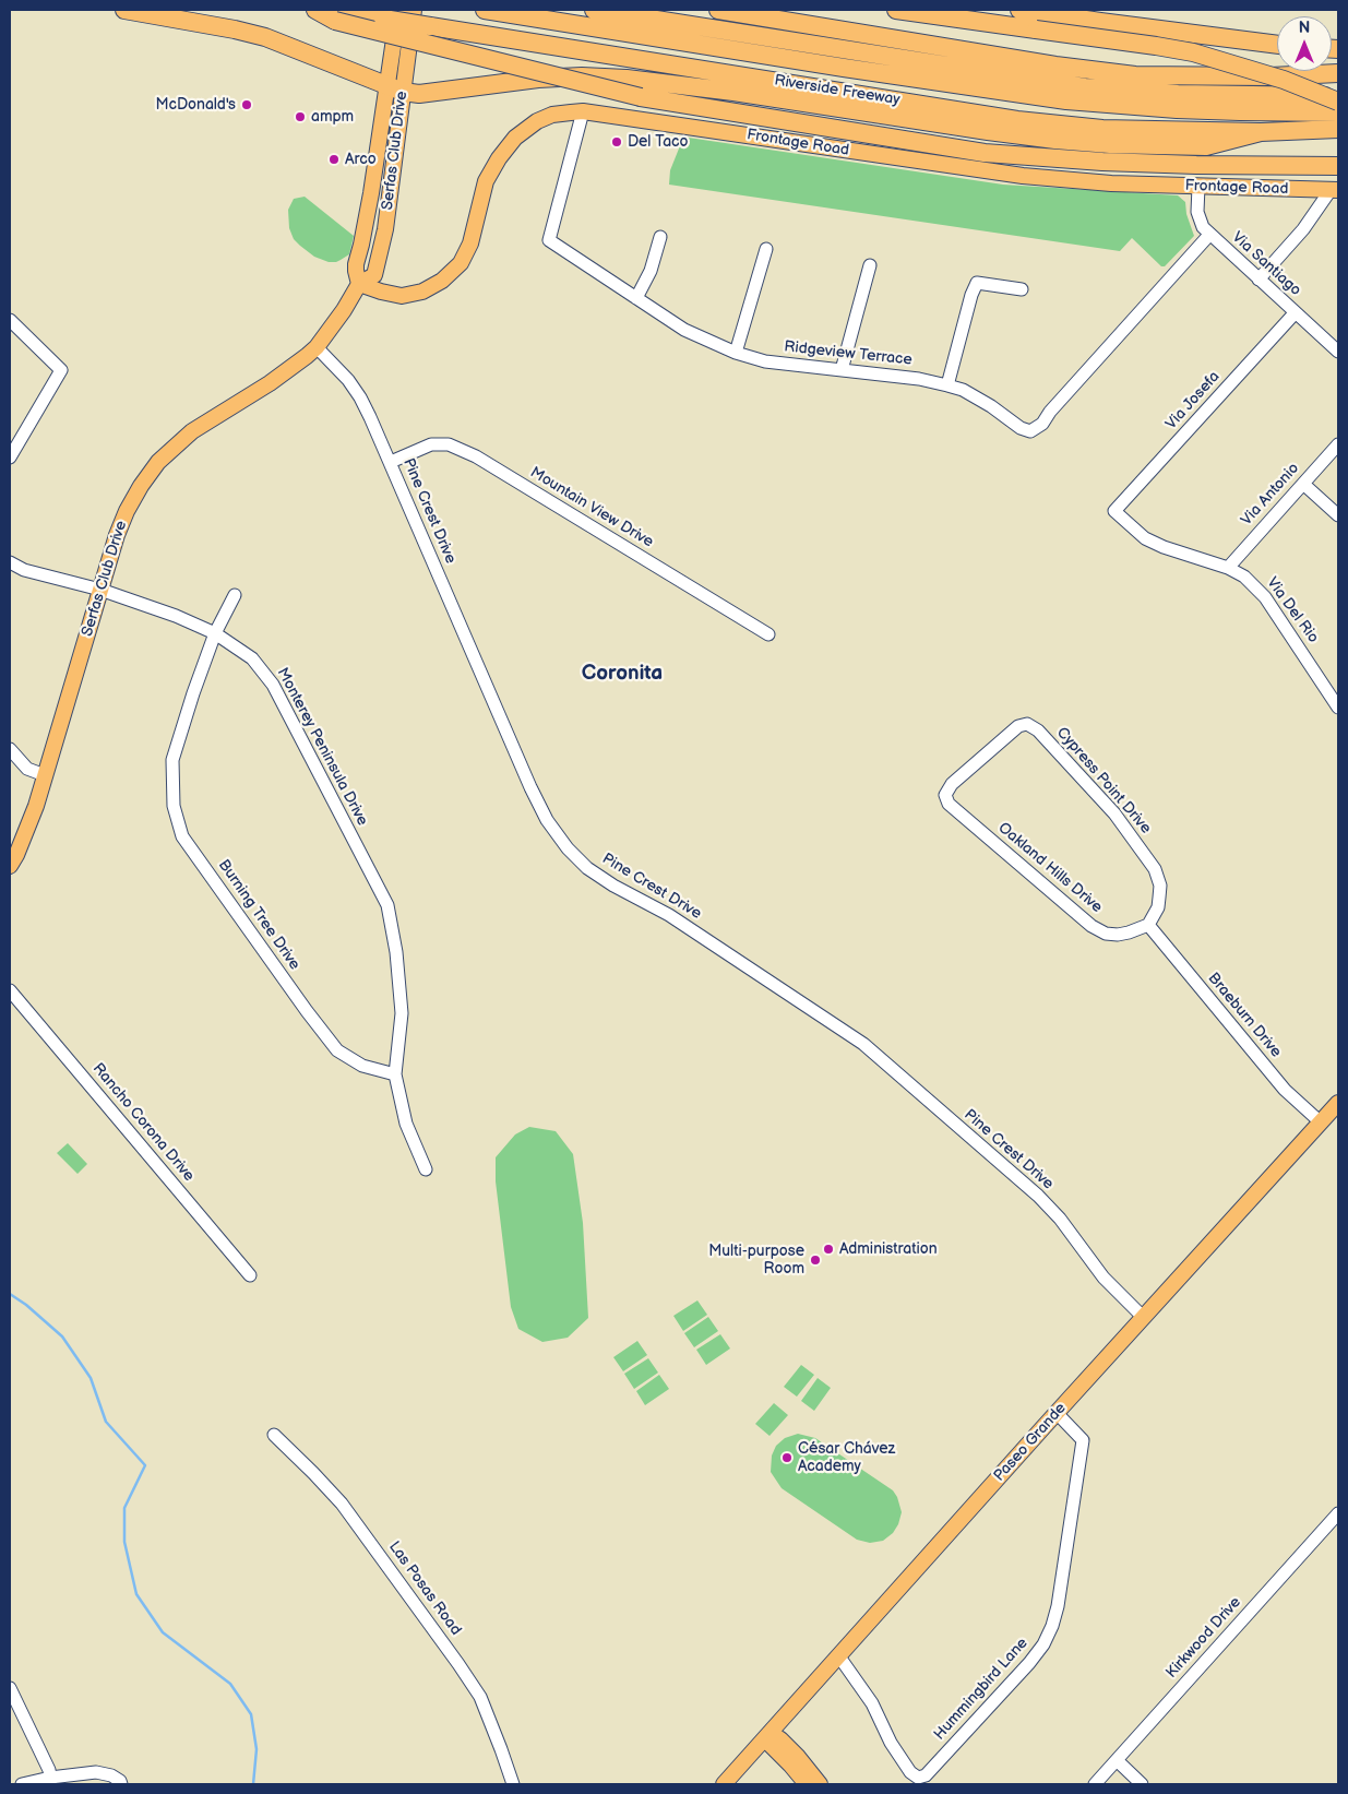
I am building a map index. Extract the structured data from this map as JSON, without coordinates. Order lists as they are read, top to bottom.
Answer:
{
  "streets": {
    "highway": ["Riverside Freeway"],
    "main road": ["Frontage Road", "Serfas Club Drive", "Paseo Grande"],
    "street": [
      "Via Santiago",
      "Ridgeview Terrace",
      "Via Josefa",
      "Via Antonio",
      "Mountain View Drive",
      "Pine Crest Drive",
      "Via Del Rio",
      "Monterey Peninsula Drive",
      "Cypress Point Drive",
      "Oakland Hills Drive",
      "Burning Tree Drive",
      "Braeburn Drive",
      "Rancho Corona Drive",
      "Las Posas Road",
      "Kirkwood Drive",
      "Hummingbird Lane"
    ]
  },
  "crossings": [
    ["Riverside Freeway", "Serfas Club Drive"],
    ["Frontage Road", "Serfas Club Drive"],
    ["Frontage Road", "Via Santiago"],
    ["Frontage Road", "Ridgeview Terrace"],
    ["Serfas Club Drive", "Pine Crest Drive"],
    ["Serfas Club Drive", "Monterey Peninsula Drive"],
    ["Via Santiago", "Ridgeview Terrace"],
    ["Via Santiago", "Via Josefa"],
    ["Via Josefa", "Via Del Rio"],
    ["Via Antonio", "Via Del Rio"],
    ["Mountain View Drive", "Pine Crest Drive"],
    ["Pine Crest Drive", "Paseo Grande"],
    ["Monterey Peninsula Drive", "Burning Tree Drive"],
    ["Cypress Point Drive", "Oakland Hills Drive"],
    ["Cypress Point Drive", "Braeburn Drive"],
    ["Oakland Hills Drive", "Braeburn Drive"],
    ["Braeburn Drive", "Paseo Grande"],
    ["Paseo Grande", "Hummingbird Lane"]
  ],
  "districts": ["Coronita"],
  "places": [
    "McDonald's",
    "ampm",
    "Del Taco",
    "Arco",
    "Administration",
    "Multi-purpose Room",
    "César Chávez Academy"
  ],
  "north": "top"
}
